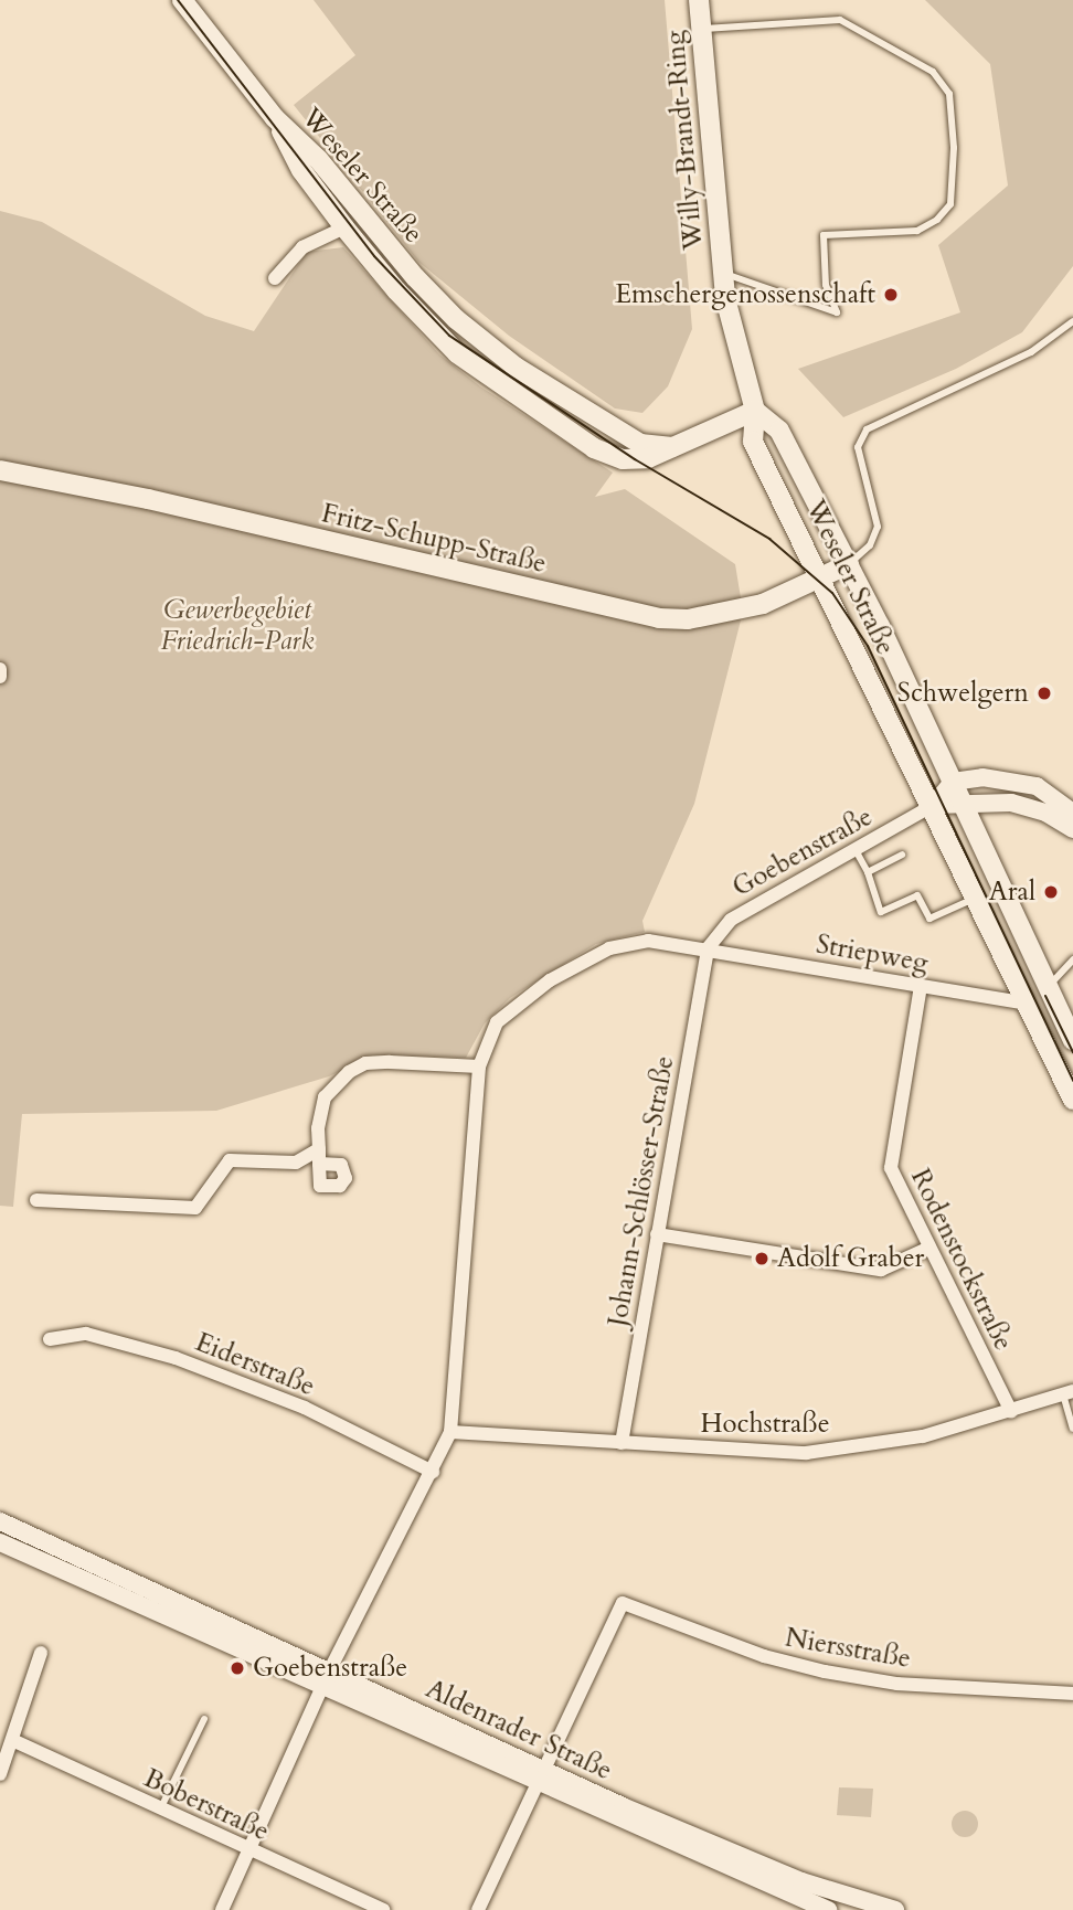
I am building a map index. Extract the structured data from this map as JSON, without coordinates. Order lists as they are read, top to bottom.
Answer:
{
  "streets": {
    "main road": ["Willy-Brandt-Ring", "Weseler Straße", "Fritz-Schupp-Straße"],
    "street": [
      "Goebenstraße",
      "Striepweg",
      "Johann-Schlösser-Straße",
      "Rodenstockstraße",
      "Eiderstraße",
      "Hochstraße",
      "Niersstraße",
      "Aldenrader Straße",
      "Boberstraße"
    ]
  },
  "crossings": [
    ["Willy-Brandt-Ring", "Weseler Straße"],
    ["Weseler Straße", "Fritz-Schupp-Straße"],
    ["Weseler Straße", "Goebenstraße"],
    ["Weseler Straße", "Striepweg"],
    ["Goebenstraße", "Striepweg"],
    ["Goebenstraße", "Johann-Schlösser-Straße"],
    ["Striepweg", "Johann-Schlösser-Straße"],
    ["Striepweg", "Rodenstockstraße"],
    ["Johann-Schlösser-Straße", "Hochstraße"],
    ["Rodenstockstraße", "Hochstraße"],
    ["Niersstraße", "Aldenrader Straße"]
  ],
  "parks": ["Gewerbegebiet Friedrich-Park"],
  "places": [
    "Emschergenossenschaft",
    "Schwelgern",
    "Aral",
    "Adolf Graber",
    "Goebenstraße"
  ]
}
